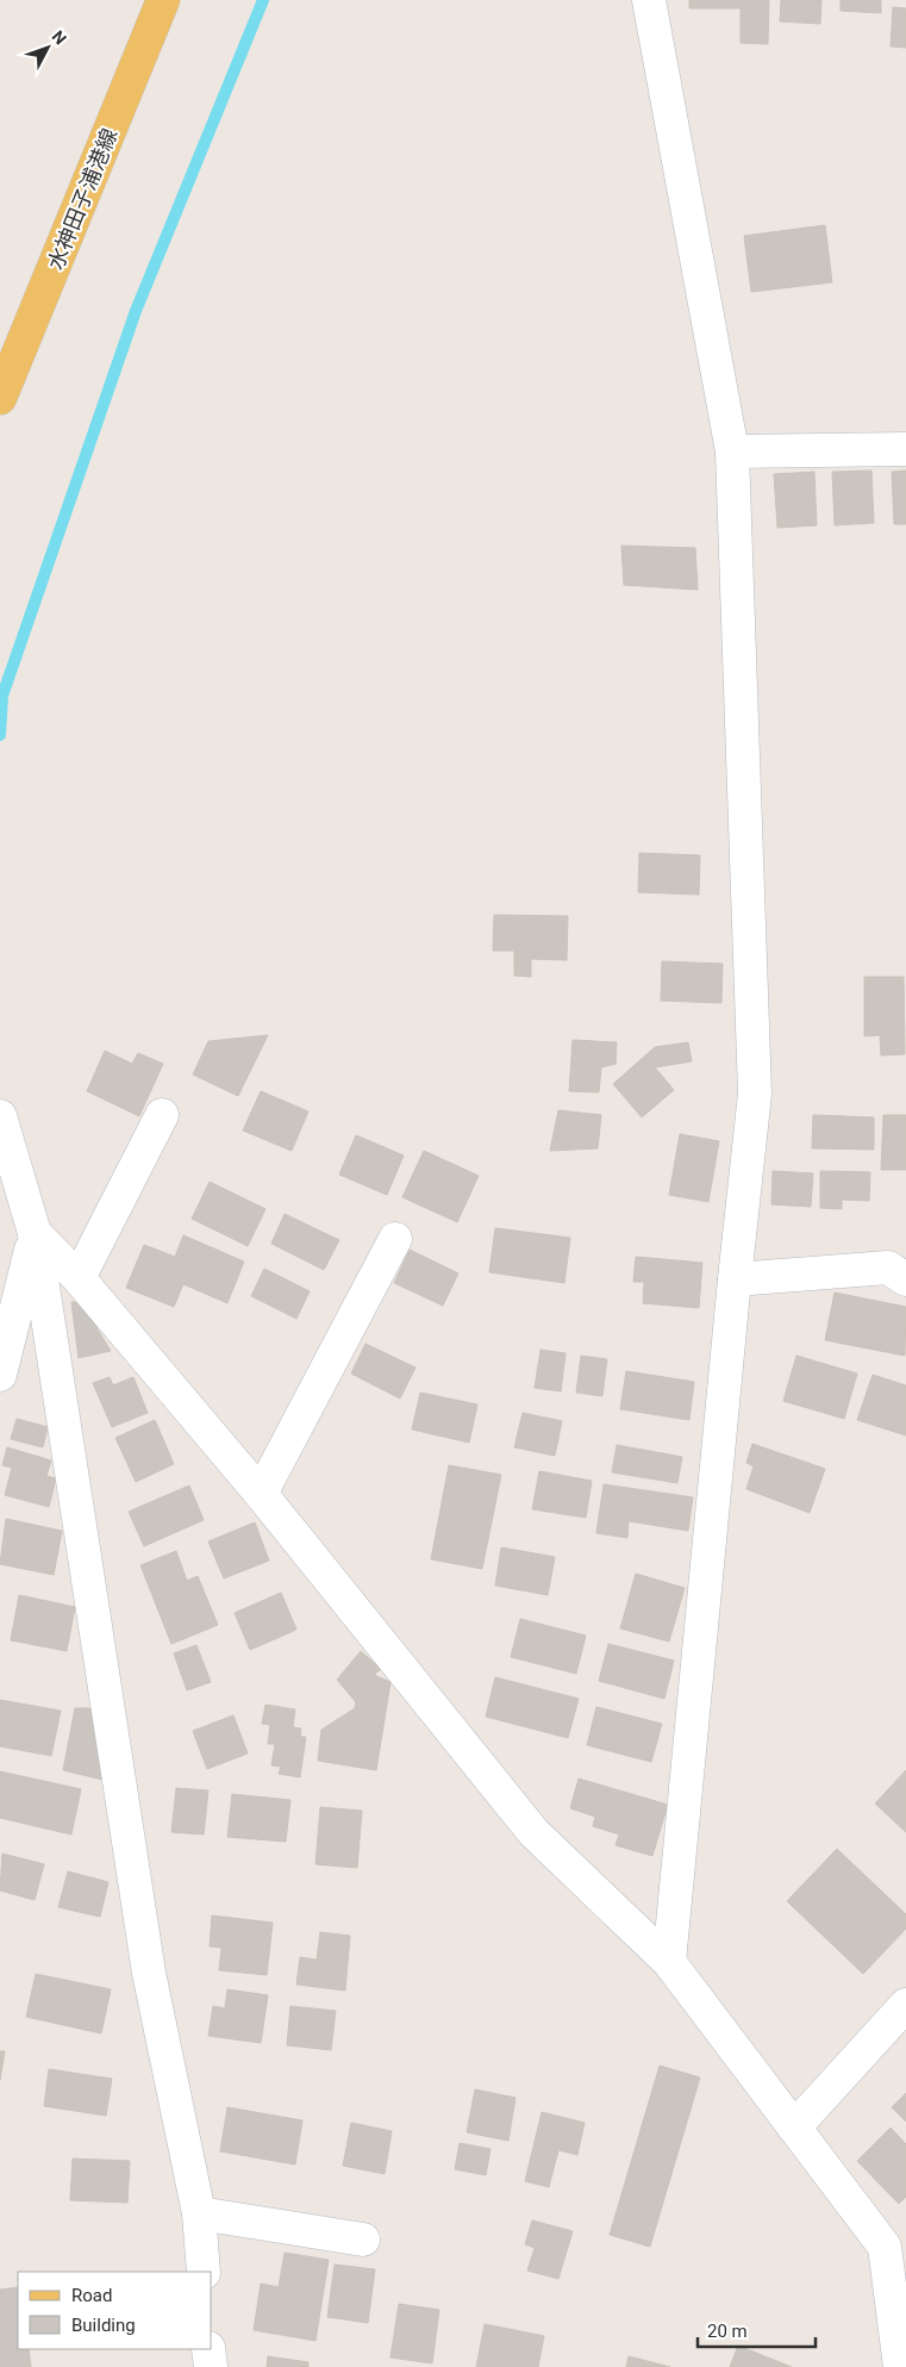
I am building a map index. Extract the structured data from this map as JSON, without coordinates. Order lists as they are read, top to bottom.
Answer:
{
  "streets": {
    "main road": ["水神田子浦港線"]
  },
  "legend": ["Road", "Building"],
  "scale_bar": "20 m",
  "north": "top right"
}
